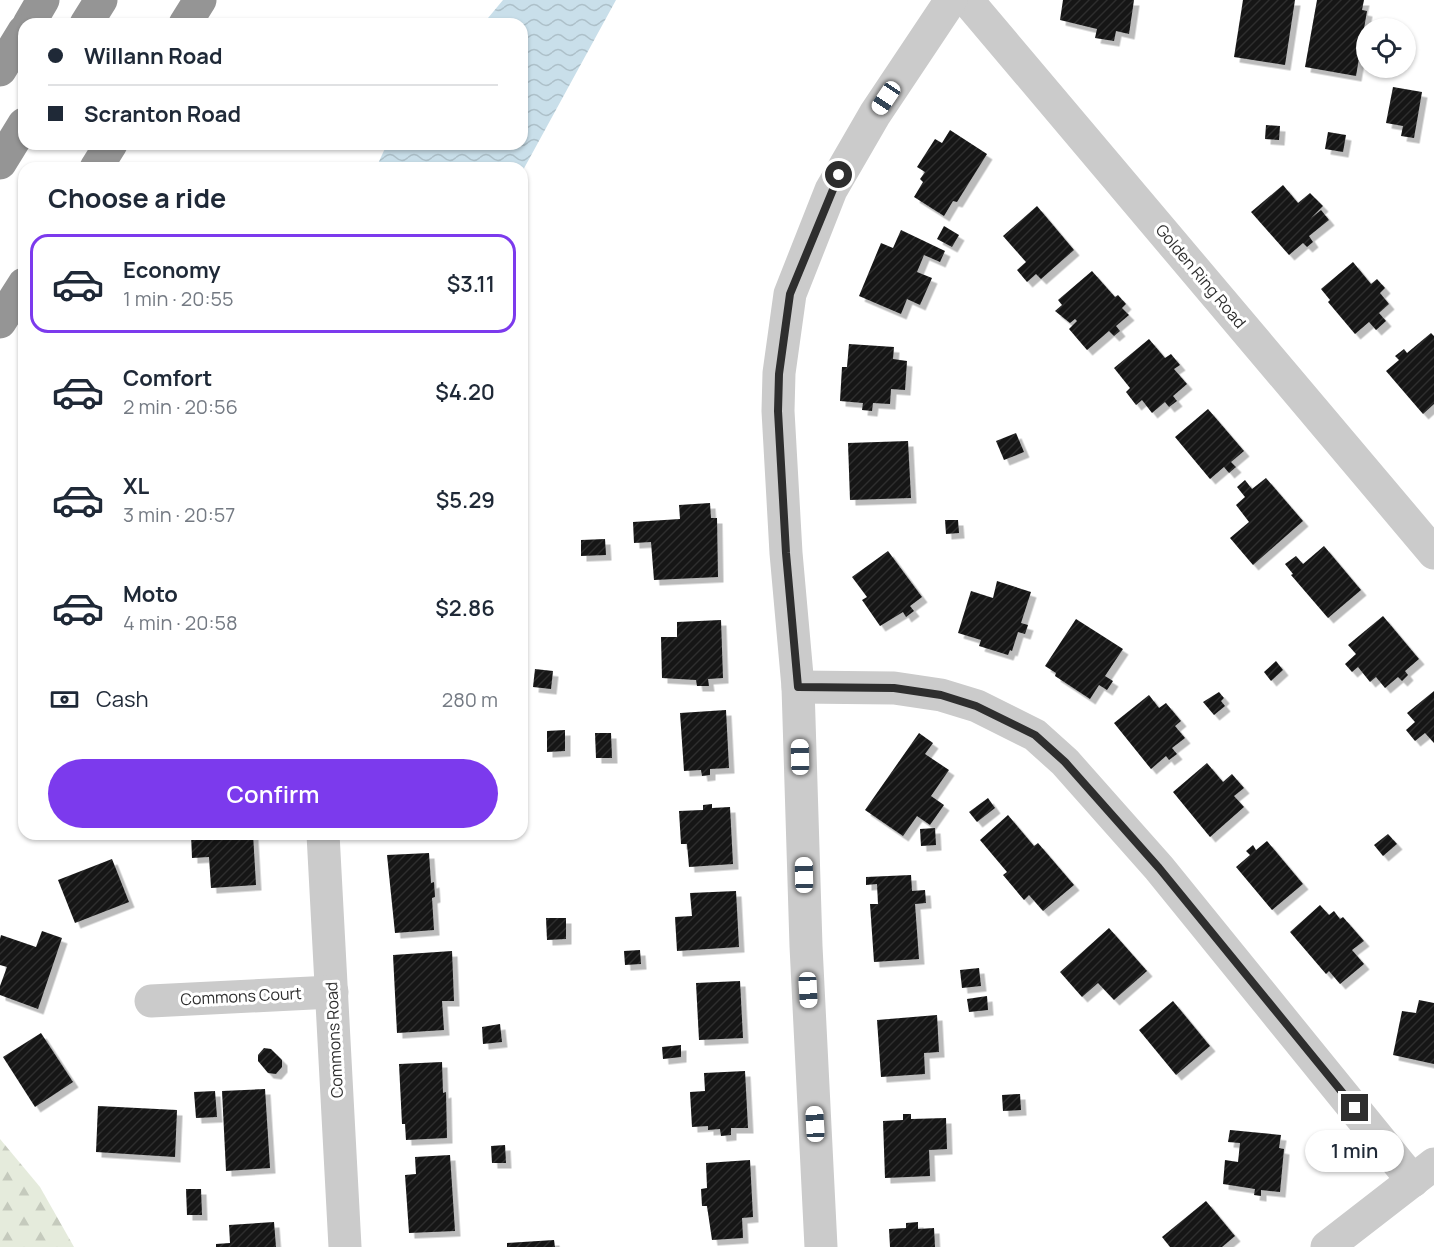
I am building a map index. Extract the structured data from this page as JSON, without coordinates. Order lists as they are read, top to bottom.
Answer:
{
  "streets": {
    "street": ["Golden Ring Road", "Commons Court", "Commons Road"]
  },
  "crossings": [
    ["Commons Court", "Commons Road"]
  ],
  "page": {
    "banner": ["Willann Road", "Scranton Road"],
    "heading": "Choose a ride",
    "list": [
      {
        "name": "Economy",
        "note": "1 min · 20:55",
        "value": "$3.11"
      },
      {
        "name": "Comfort",
        "note": "2 min · 20:56",
        "value": "$4.20"
      },
      {
        "name": "XL",
        "note": "3 min · 20:57",
        "value": "$5.29"
      },
      {
        "name": "Moto",
        "note": "4 min · 20:58",
        "value": "$2.86"
      }
    ],
    "pay": ["Cash", "280 m"],
    "buttons": "Confirm",
    "bubble": "1 min"
  }
}
